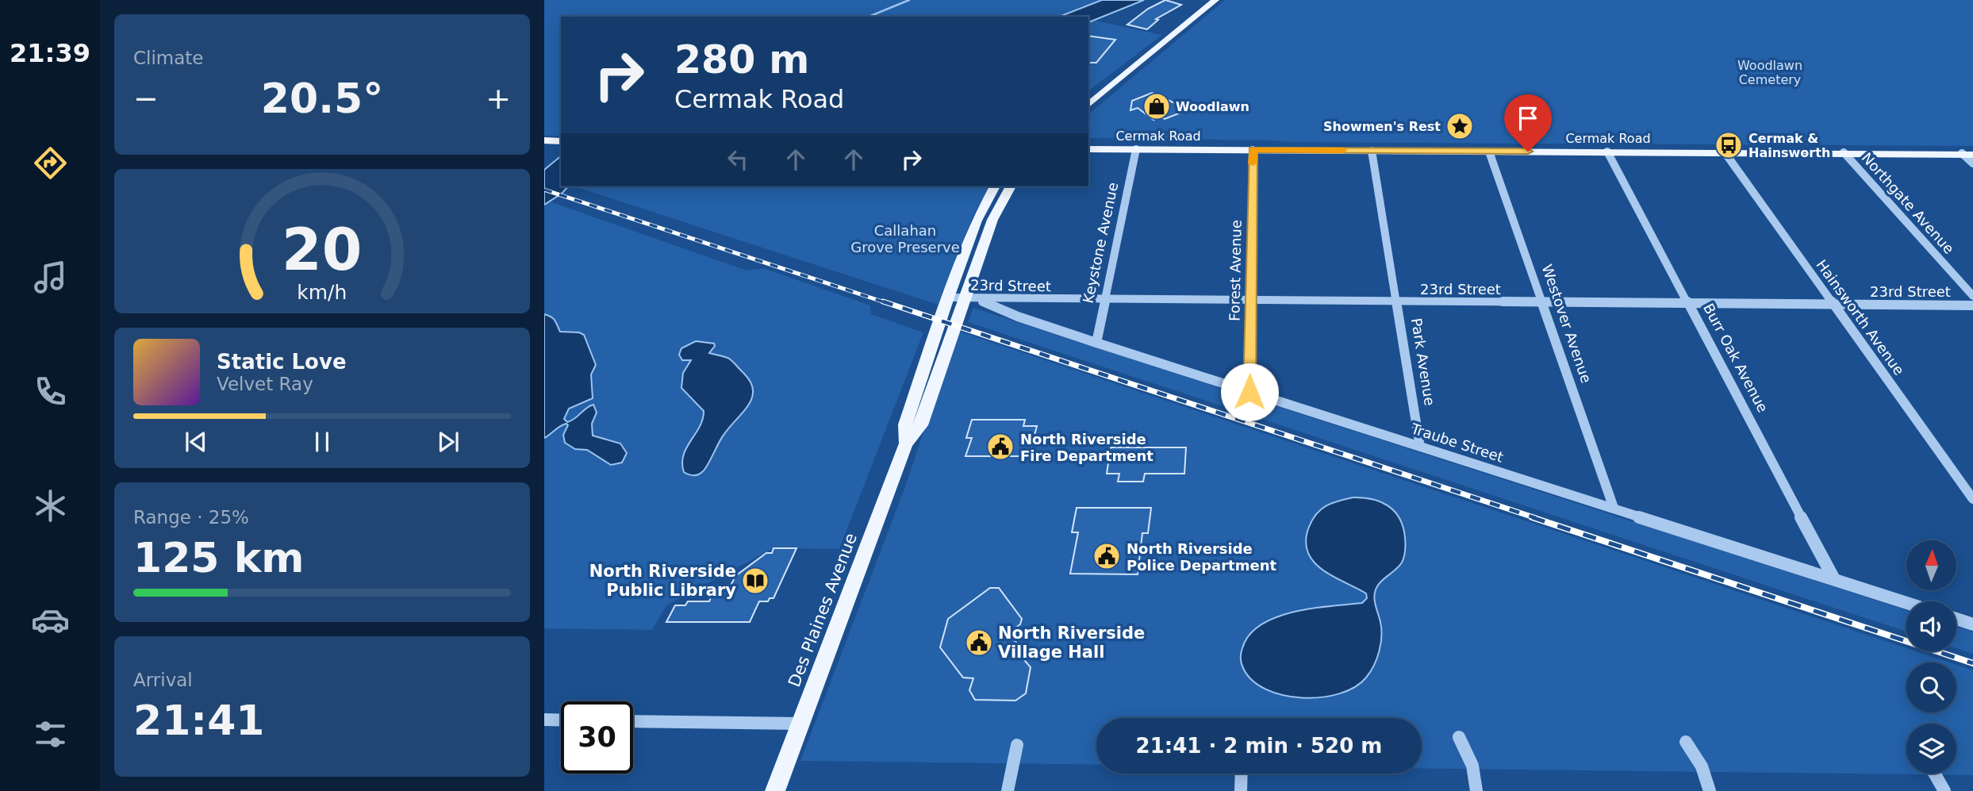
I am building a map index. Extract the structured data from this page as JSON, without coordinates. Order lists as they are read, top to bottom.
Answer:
{
  "streets": {
    "main road": ["Cermak Road", "Des Plaines Avenue"],
    "street": [
      "Northgate Avenue",
      "Keystone Avenue",
      "Forest Avenue",
      "23rd Street",
      "Hainsworth Avenue",
      "Westover Avenue",
      "Burr Oak Avenue",
      "Park Avenue",
      "Traube Street"
    ]
  },
  "crossings": [
    ["Cermak Road", "Northgate Avenue"],
    ["Cermak Road", "Keystone Avenue"],
    ["Cermak Road", "Forest Avenue"],
    ["Cermak Road", "Hainsworth Avenue"],
    ["Cermak Road", "Westover Avenue"],
    ["Cermak Road", "Burr Oak Avenue"],
    ["Cermak Road", "Park Avenue"],
    ["Keystone Avenue", "23rd Street"],
    ["Keystone Avenue", "Traube Street"],
    ["Forest Avenue", "23rd Street"],
    ["Forest Avenue", "Traube Street"],
    ["23rd Street", "Hainsworth Avenue"],
    ["23rd Street", "Westover Avenue"],
    ["23rd Street", "Burr Oak Avenue"],
    ["23rd Street", "Park Avenue"],
    ["23rd Street", "Traube Street"],
    ["23rd Street", "Des Plaines Avenue"],
    ["Westover Avenue", "Traube Street"],
    ["Burr Oak Avenue", "Traube Street"],
    ["Park Avenue", "Traube Street"],
    ["Traube Street", "Des Plaines Avenue"]
  ],
  "parks": ["Woodlawn Cemetery", "Callahan Grove Preserve"],
  "places": {
    "shop": ["Woodlawn"],
    "place": ["Showmen's Rest"],
    "bus stop": ["Cermak & Hainsworth"],
    "public building": ["North Riverside Fire Department", "North Riverside Police Department", "North Riverside Village Hall"],
    "library": ["North Riverside Public Library"]
  },
  "north": "top",
  "page": {
    "tabs": "21:39",
    "tile": [
      "Climate",
      ["Range · 25%", "125 km"],
      ["Arrival", "21:41"]
    ],
    "turn": ["280 m", "Cermak Road"],
    "heat": ["−", "20.5°", "+"],
    "song": ["Static Love", "Velvet Ray"],
    "limit": "30",
    "trip": "21:41 · 2 min · 520 m",
    "gauge": ["20", "km/h"]
  }
}
